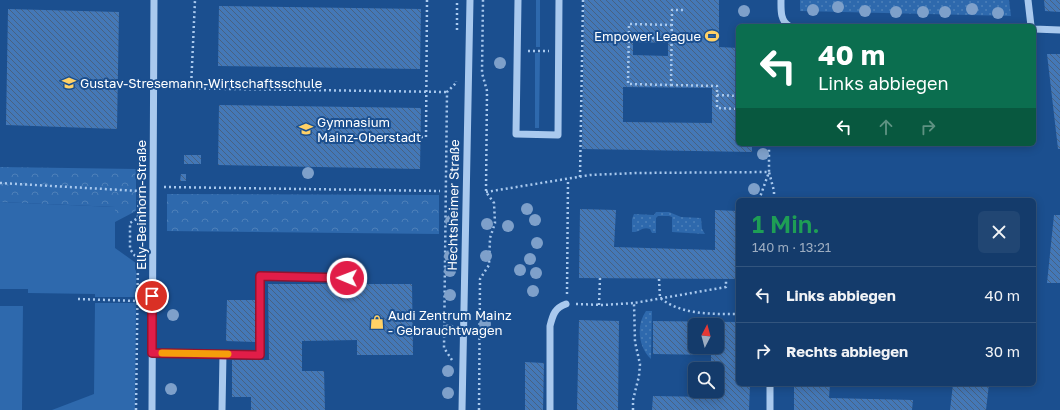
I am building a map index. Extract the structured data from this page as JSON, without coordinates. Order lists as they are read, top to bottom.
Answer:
{
  "streets": {
    "street": ["Elly-Beinhorn-Straße", "Hechtsheimer Straße"]
  },
  "places": {
    "sports": ["Empower League"],
    "school or university": ["Gustav-Stresemann-Wirtschaftsschule", "Gymnasium Mainz-Oberstadt"],
    "shop": ["Audi Zentrum Mainz - Gebrauchtwagen"]
  },
  "north": "top",
  "page": {
    "turn": ["40 m", "Links abbiegen"],
    "heading": ["1 Min.", "140 m · 13:21"],
    "list": [
      {
        "name": "Links abbiegen",
        "value": "40 m"
      },
      {
        "name": "Rechts abbiegen",
        "value": "30 m"
      }
    ]
  }
}
